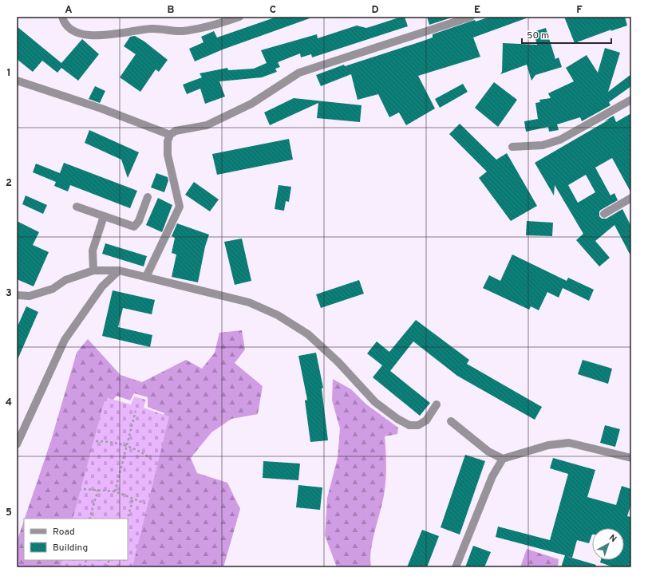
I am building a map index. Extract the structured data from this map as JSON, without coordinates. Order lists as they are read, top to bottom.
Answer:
{
  "legend": ["Road", "Building"],
  "scale_bar": "50 m",
  "north": "top right",
  "grid": {
    "columns": [
      "A",
      "B",
      "C",
      "D",
      "E",
      "F"
    ],
    "rows": [
      "1",
      "2",
      "3",
      "4",
      "5"
    ]
  }
}
